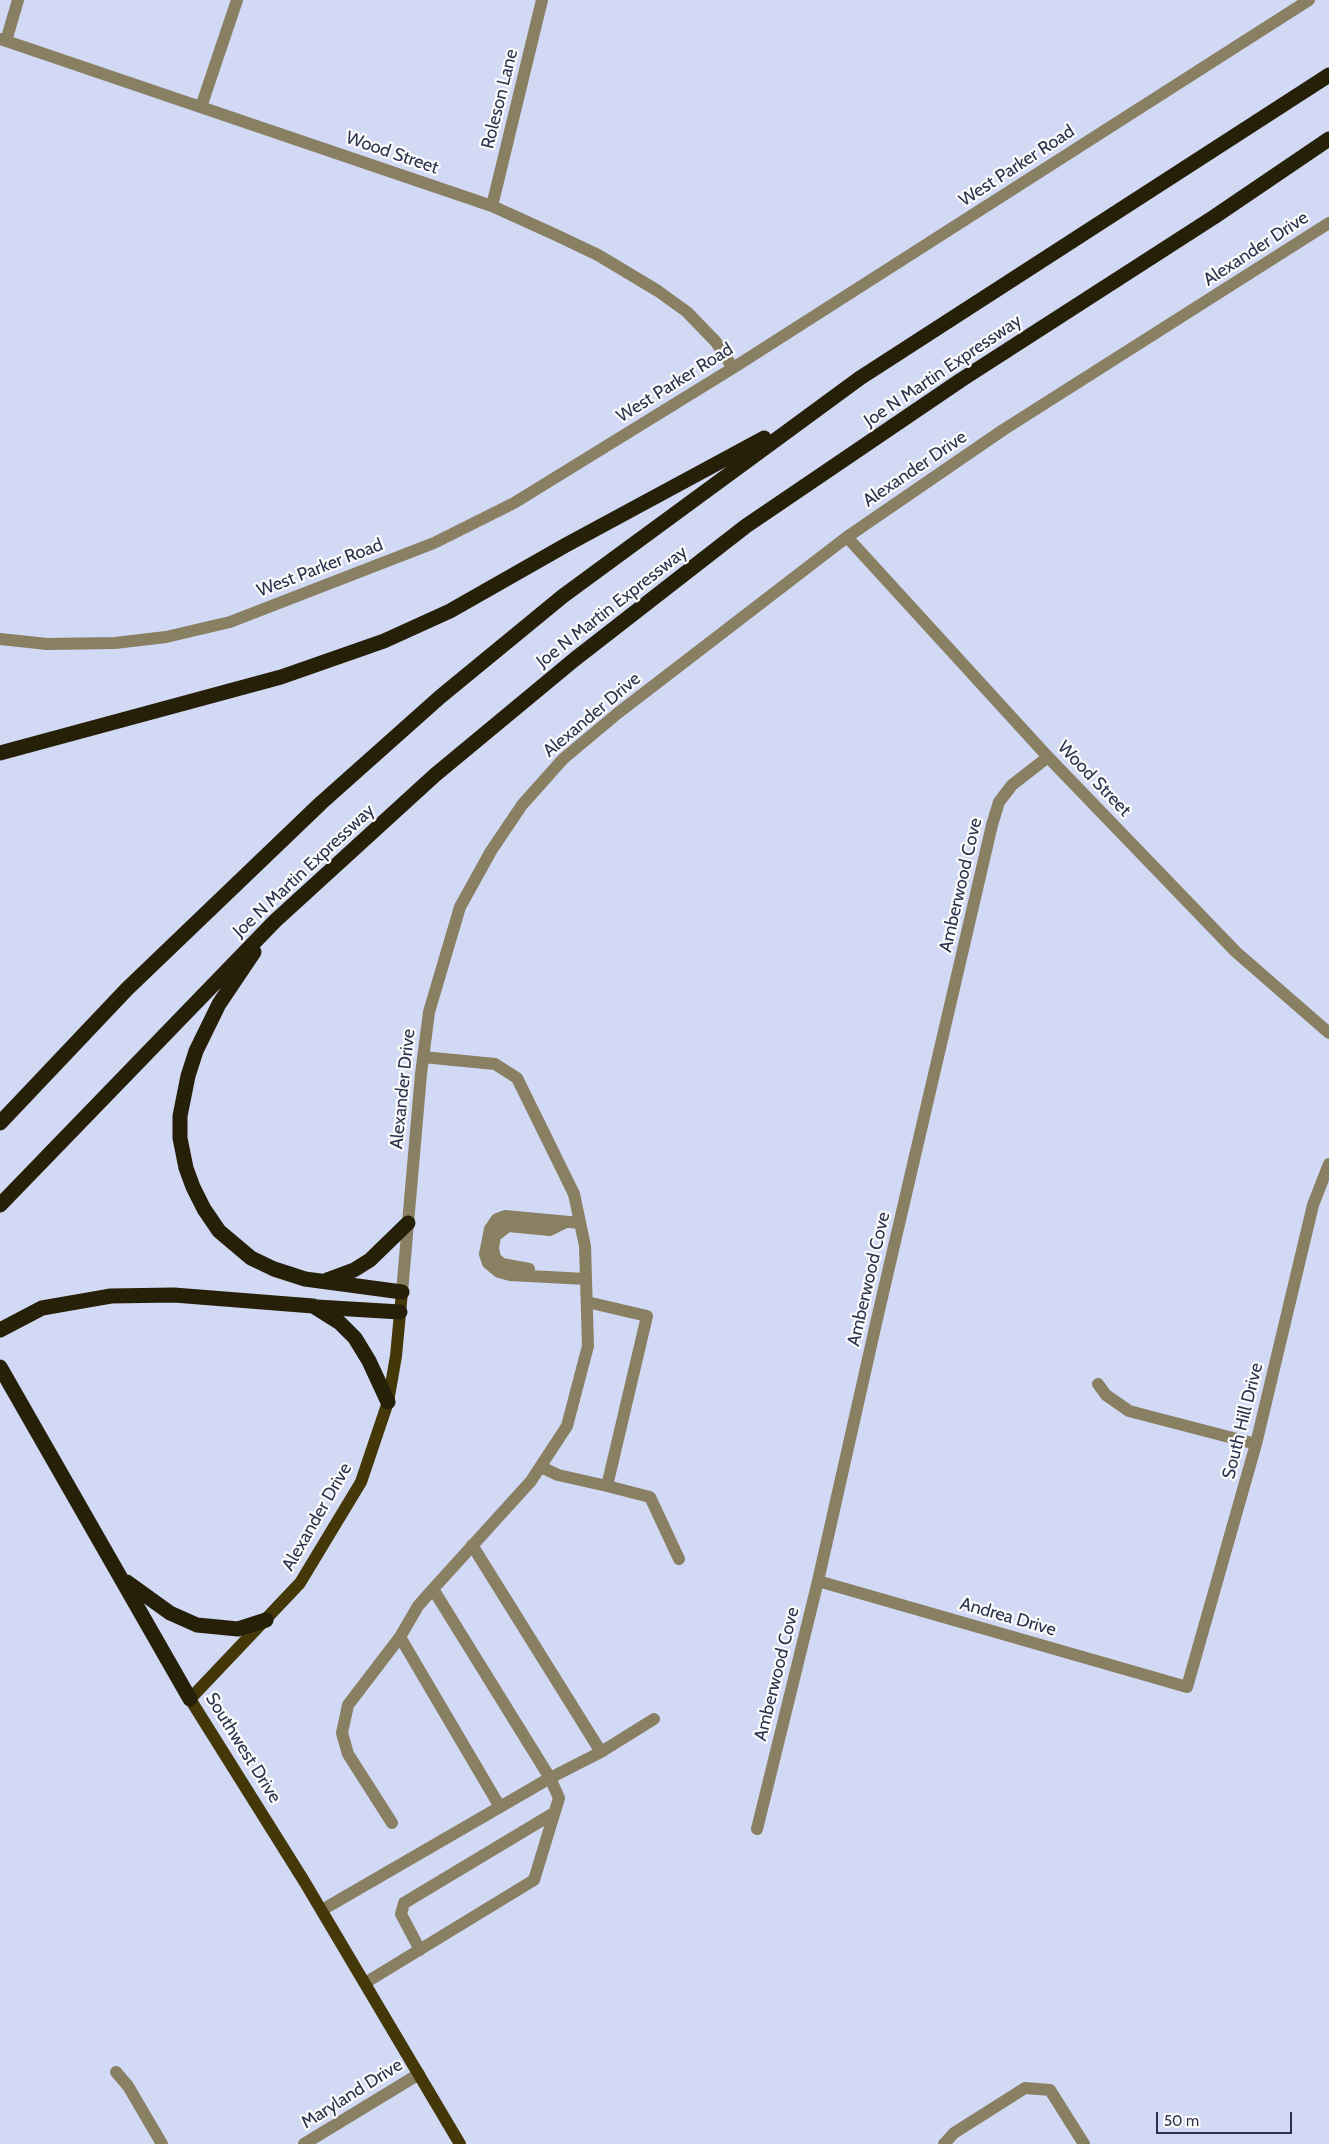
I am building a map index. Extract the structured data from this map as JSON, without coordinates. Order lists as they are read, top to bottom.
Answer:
{
  "streets": {
    "highway": ["Joe N Martin Expressway", "Southwest Drive"],
    "main road": ["Alexander Drive"],
    "street": [
      "Roleson Lane",
      "Wood Street",
      "West Parker Road",
      "Amberwood Cove",
      "South Hill Drive",
      "Andrea Drive",
      "Maryland Drive"
    ]
  },
  "crossings": [
    ["Roleson Lane", "Wood Street"],
    ["Wood Street", "West Parker Road"],
    ["Wood Street", "Alexander Drive"],
    ["Wood Street", "Amberwood Cove"],
    ["Alexander Drive", "Southwest Drive"],
    ["Amberwood Cove", "Andrea Drive"],
    ["South Hill Drive", "Andrea Drive"],
    ["Southwest Drive", "Maryland Drive"]
  ],
  "scale_bar": "50 m"
}
